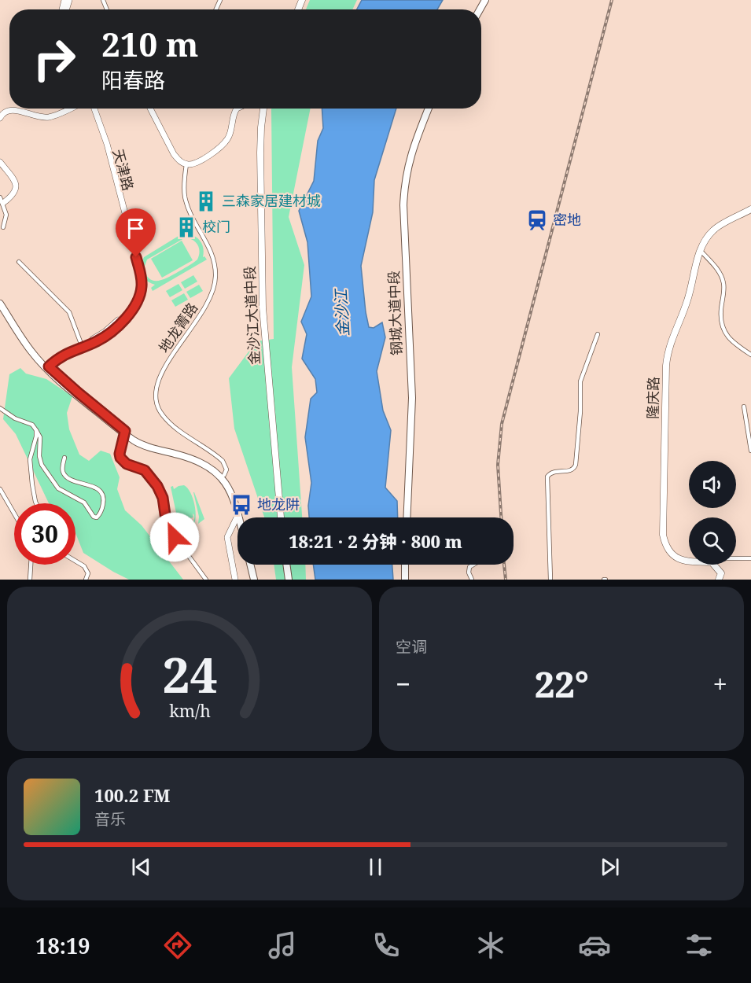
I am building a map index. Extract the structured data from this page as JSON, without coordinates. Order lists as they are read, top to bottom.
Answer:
{
  "streets": {
    "highway": ["钢城大道中段"],
    "main road": ["天津路", "金沙江大道中段", "隆庆路"],
    "street": ["地龙箐路"]
  },
  "water": ["金沙江"],
  "places": {
    "building": ["三森家居建材城", "校门"],
    "station": ["密地"],
    "bus stop": ["地龙阱"]
  },
  "page": {
    "turn": ["210 m", "阳春路"],
    "limit": "30",
    "trip": "18:21 · 2 分钟 · 800 m",
    "tile": "空调",
    "heat": ["−", "22°", "+"],
    "song": ["100.2 FM", "音乐"],
    "tabs": "18:19",
    "gauge": ["24", "km/h"]
  }
}
